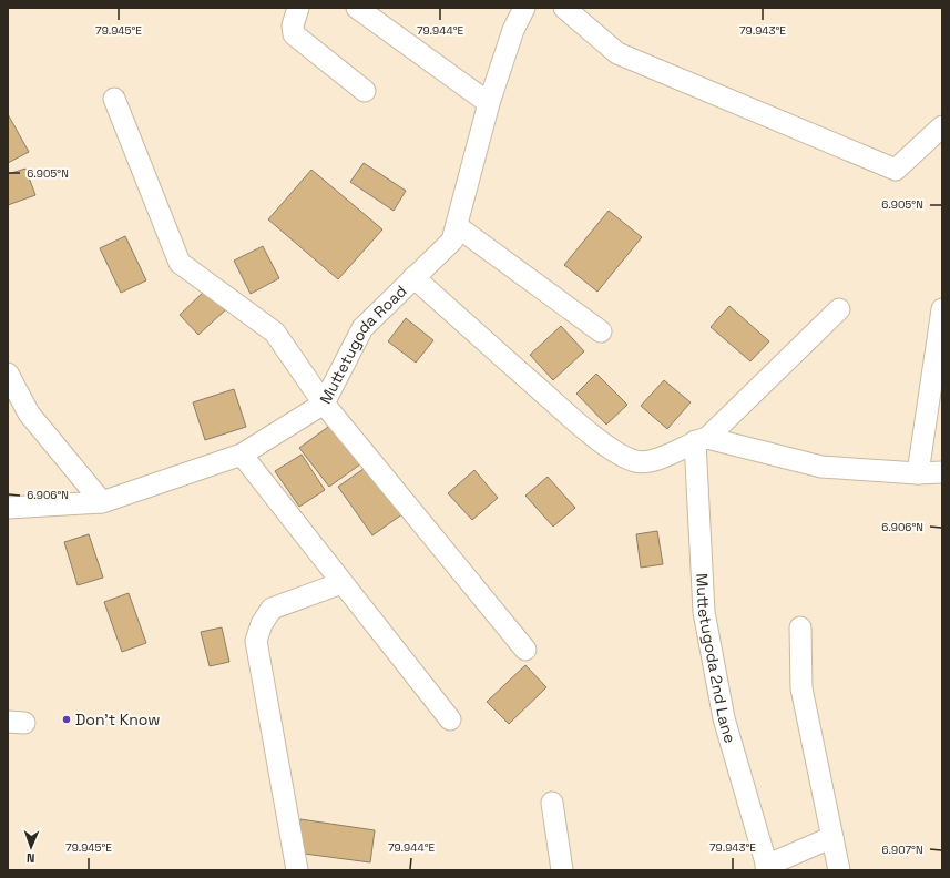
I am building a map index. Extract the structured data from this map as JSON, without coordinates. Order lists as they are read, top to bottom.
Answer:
{
  "streets": {
    "street": ["Muttetugoda Road", "Muttetugoda 2nd Lane"]
  },
  "places": ["Don't Know"],
  "north": "bottom",
  "coordinates": [
    "79.945°E",
    "79.944°E",
    "79.943°E",
    "6.905°N",
    "6.906°N",
    "6.907°N"
  ]
}
